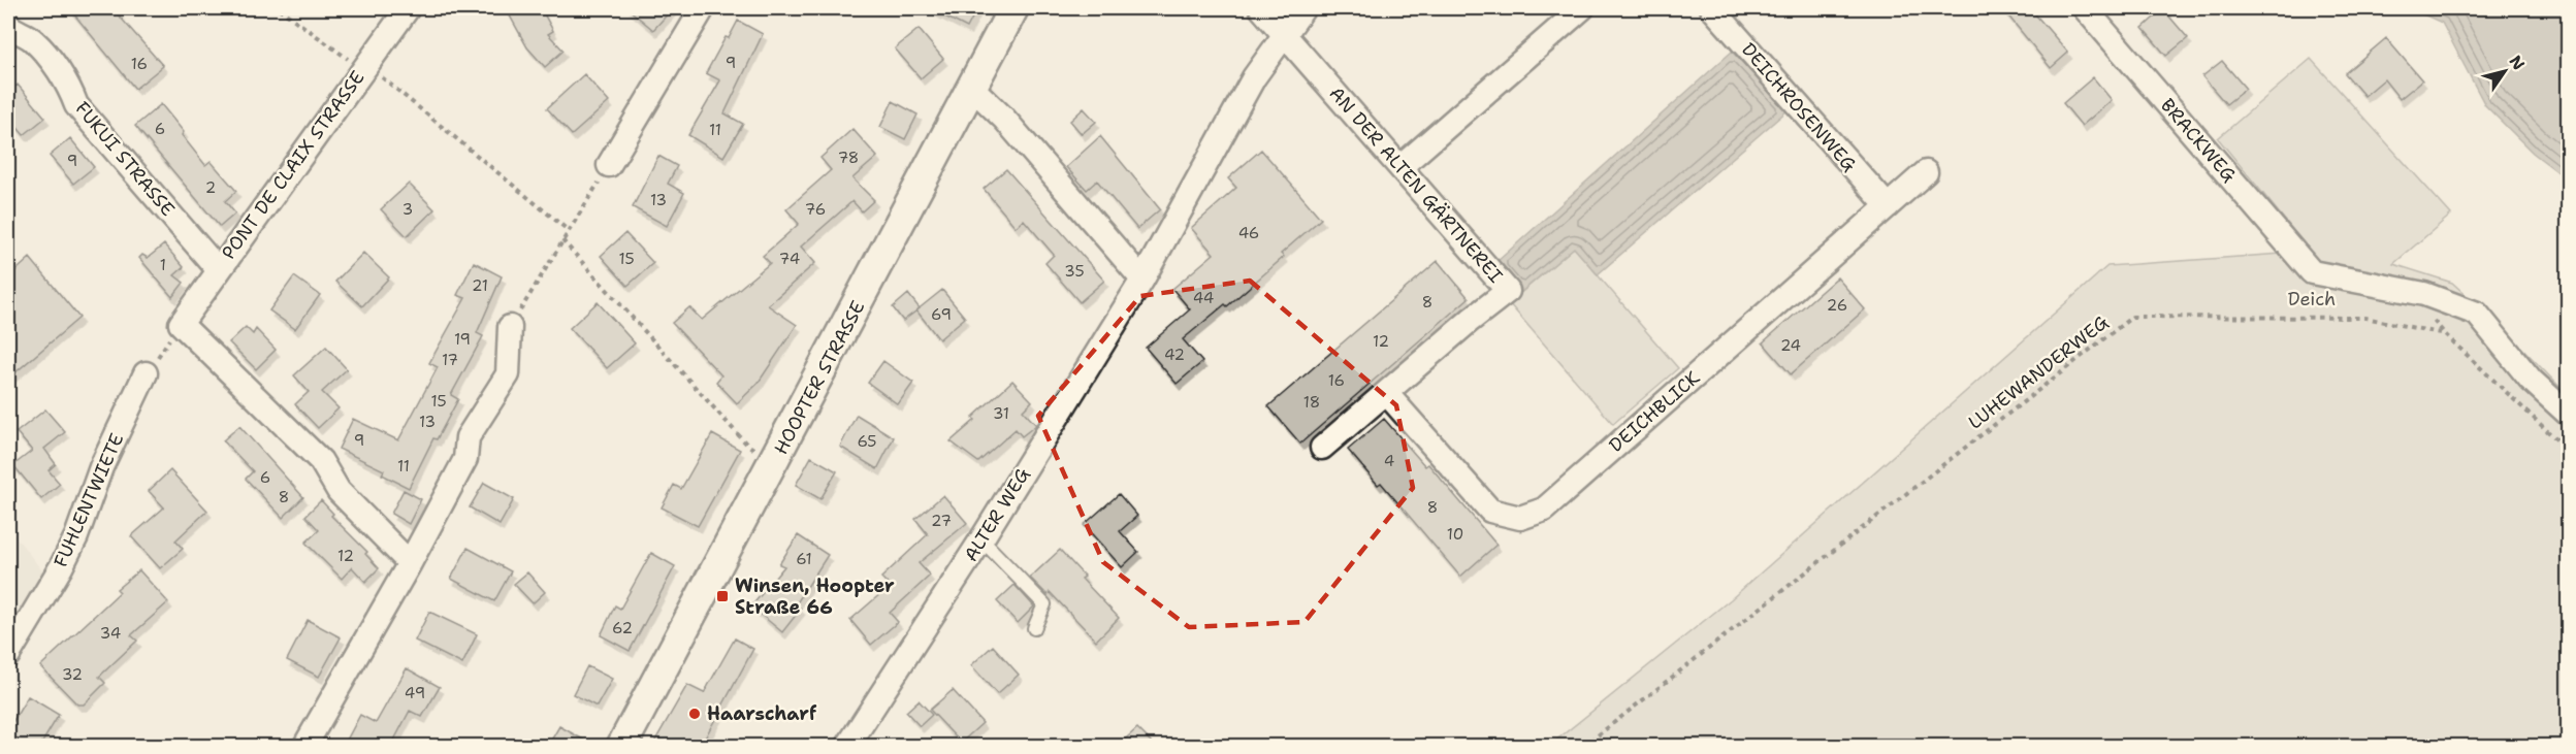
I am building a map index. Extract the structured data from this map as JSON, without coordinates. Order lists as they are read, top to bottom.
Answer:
{
  "streets": {
    "street": [
      "DEICHROSENWEG",
      "BRACKWEG",
      "FUKUI STRASSE",
      "PONT DE CLAIX STRASSE",
      "AN DER ALTEN GÄRTNEREI",
      "HOOPTER STRASSE",
      "DEICHBLICK",
      "FUHLENTWIETE",
      "ALTER WEG"
    ],
    "path": ["LUHEWANDERWEG"]
  },
  "crossings": [
    ["DEICHROSENWEG", "DEICHBLICK"],
    ["FUKUI STRASSE", "PONT DE CLAIX STRASSE"],
    ["AN DER ALTEN GÄRTNEREI", "DEICHBLICK"],
    ["AN DER ALTEN GÄRTNEREI", "ALTER WEG"]
  ],
  "parks": ["Deich"],
  "places": {
    "transit": ["Winsen, Hoopter Straße 66"],
    "other": ["Haarscharf"]
  },
  "house_numbers": [
    "9",
    "16",
    "6",
    "11",
    "78",
    "9",
    "2",
    "13",
    "3",
    "76",
    "46",
    "15",
    "74",
    "1",
    "35",
    "21",
    "44",
    "8",
    "26",
    "69",
    "19",
    "12",
    "24",
    "42",
    "17",
    "16",
    "15",
    "18",
    "31",
    "13",
    "9",
    "65",
    "4",
    "11",
    "6",
    "8",
    "8",
    "27",
    "10",
    "12",
    "61",
    "62",
    "34",
    "32",
    "49"
  ],
  "north": "top right"
}
